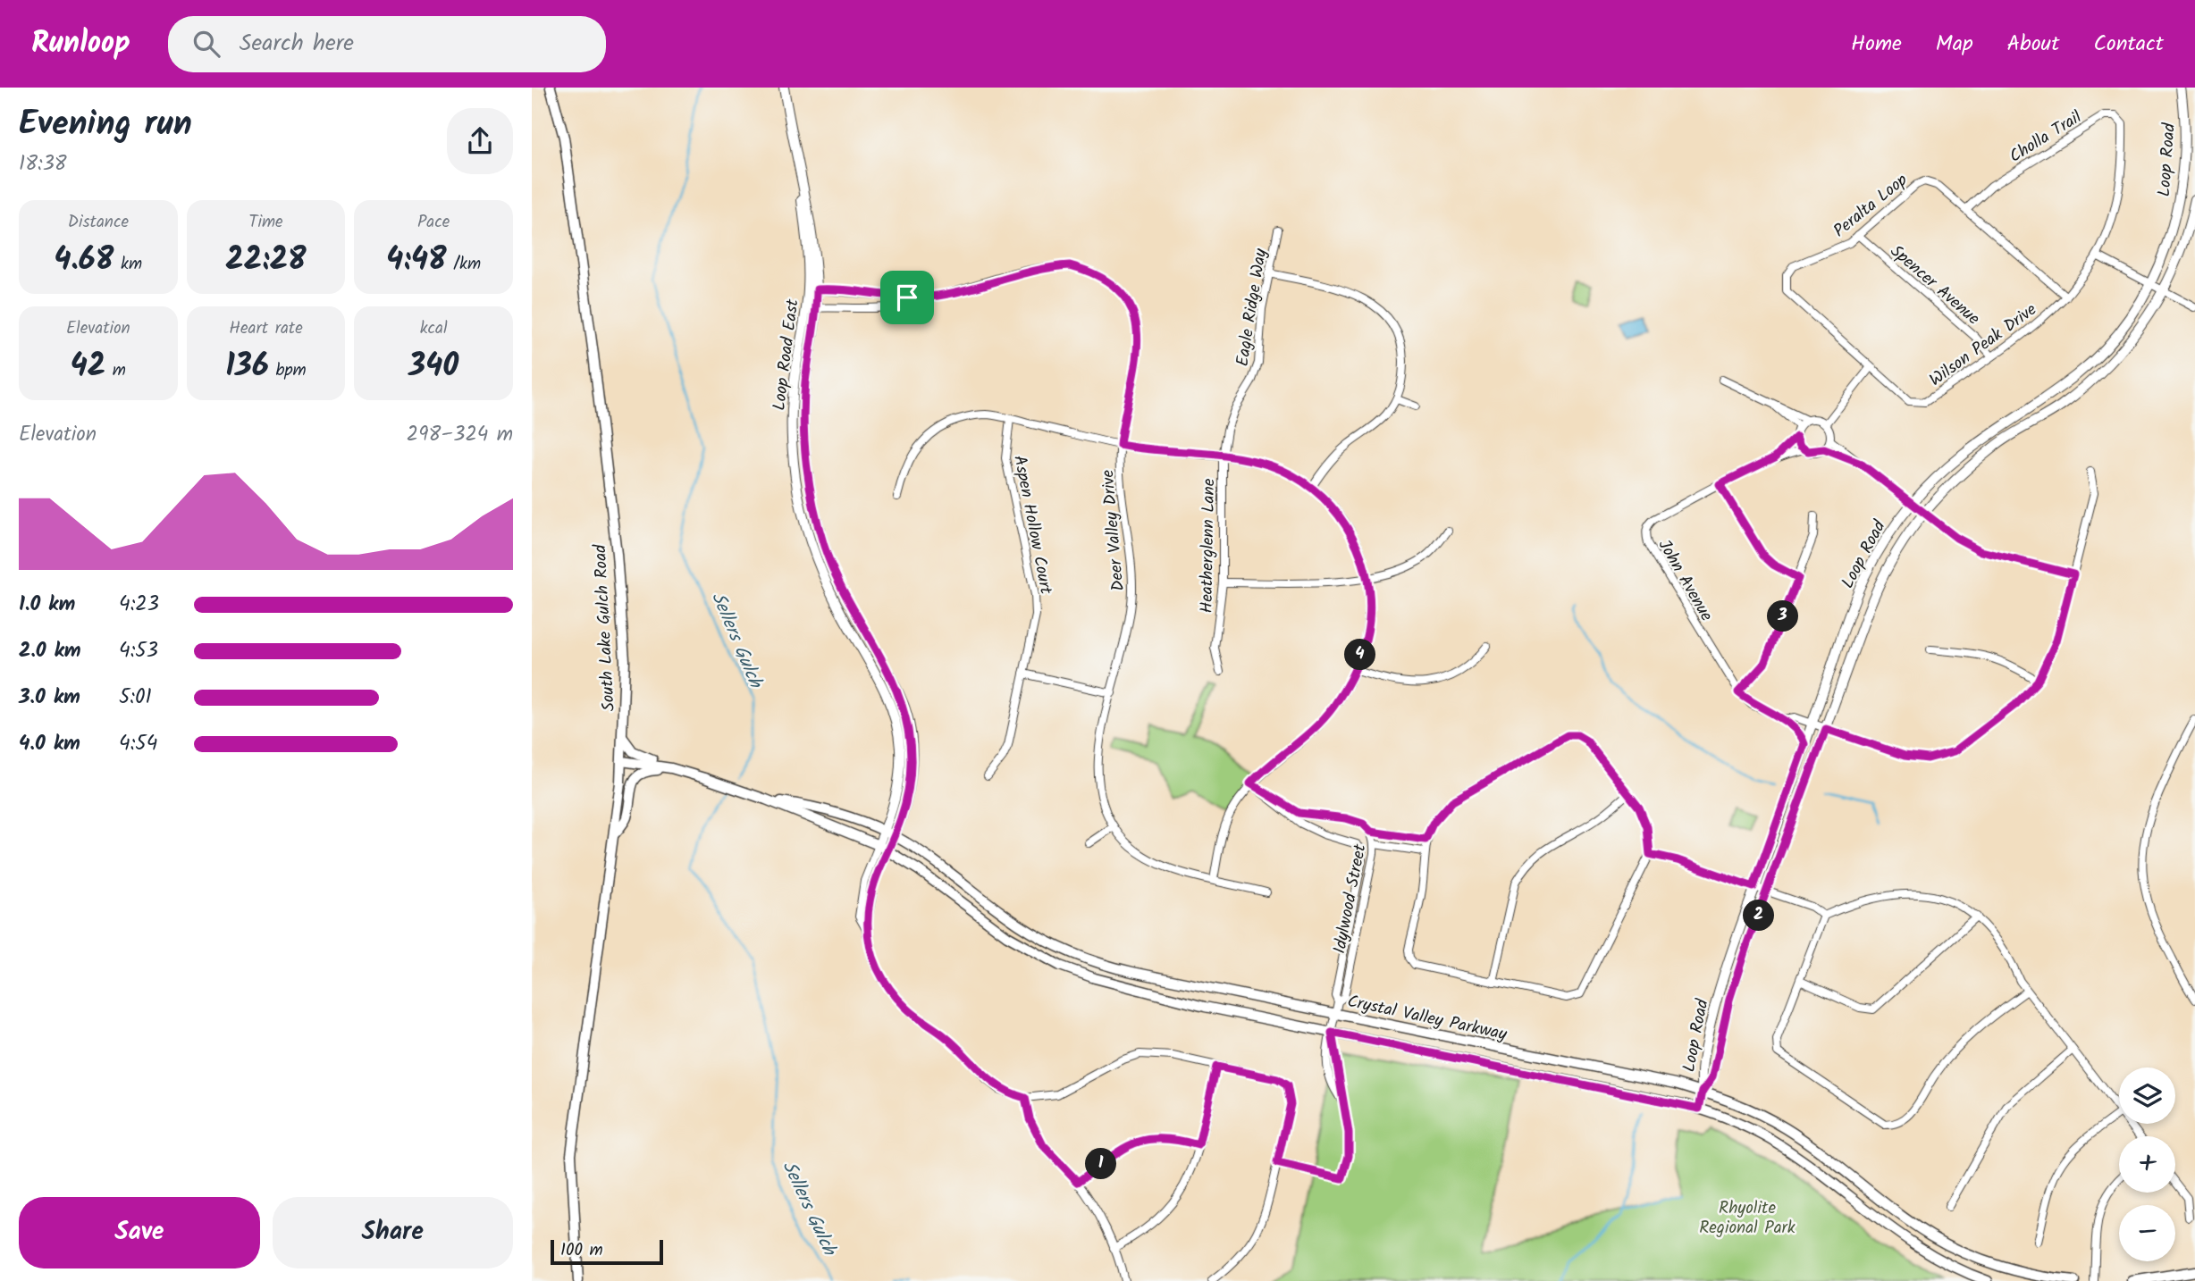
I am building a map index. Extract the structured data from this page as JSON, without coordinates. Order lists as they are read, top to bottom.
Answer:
{
  "streets": {
    "main road": ["South Lake Gulch Road", "Crystal Valley Parkway"],
    "street": [
      "Cholla Trail",
      "Loop Road",
      "Peralta Loop",
      "Spencer Avenue",
      "Eagle Ridge Way",
      "Wilson Peak Drive",
      "Loop Road East",
      "Aspen Hollow Court",
      "Deer Valley Drive",
      "Heatherglenn Lane",
      "John Avenue",
      "Idylwood Street"
    ]
  },
  "crossings": [
    ["Cholla Trail", "Peralta Loop"],
    ["Cholla Trail", "Wilson Peak Drive"],
    ["Loop Road", "John Avenue"],
    ["Loop Road", "Crystal Valley Parkway"],
    ["Peralta Loop", "Spencer Avenue"],
    ["Peralta Loop", "Wilson Peak Drive"],
    ["Spencer Avenue", "Wilson Peak Drive"],
    ["Eagle Ridge Way", "Heatherglenn Lane"],
    ["Loop Road East", "Crystal Valley Parkway"],
    ["South Lake Gulch Road", "Crystal Valley Parkway"],
    ["Idylwood Street", "Crystal Valley Parkway"]
  ],
  "water": ["Sellers Gulch"],
  "parks": ["Rhyolite Regional Park"],
  "scale_bar": "100 m",
  "page": {
    "header": "Runloop",
    "search": "Search here",
    "nav": [
      "Home",
      "Map",
      "About",
      "Contact"
    ],
    "heading": ["Evening run", "18:38"],
    "stats": [
      ["Distance", "4.68 km"],
      ["Time", "22:28"],
      ["Pace", "4:48 /km"],
      ["Elevation", "42 m"],
      ["Heart rate", "136 bpm"],
      ["kcal", "340"]
    ],
    "chart": ["Elevation", "298–324 m"],
    "list": [
      {
        "name": "1.0 km",
        "note": "4:23"
      },
      {
        "name": "2.0 km",
        "note": "4:53"
      },
      {
        "name": "3.0 km",
        "note": "5:01"
      },
      {
        "name": "4.0 km",
        "note": "4:54"
      }
    ],
    "pins": [
      "3",
      "4",
      "2",
      "1"
    ],
    "map_buttons": ["+", "−"],
    "buttons": ["Save", "Share"],
    "scale": "100 m"
  }
}
